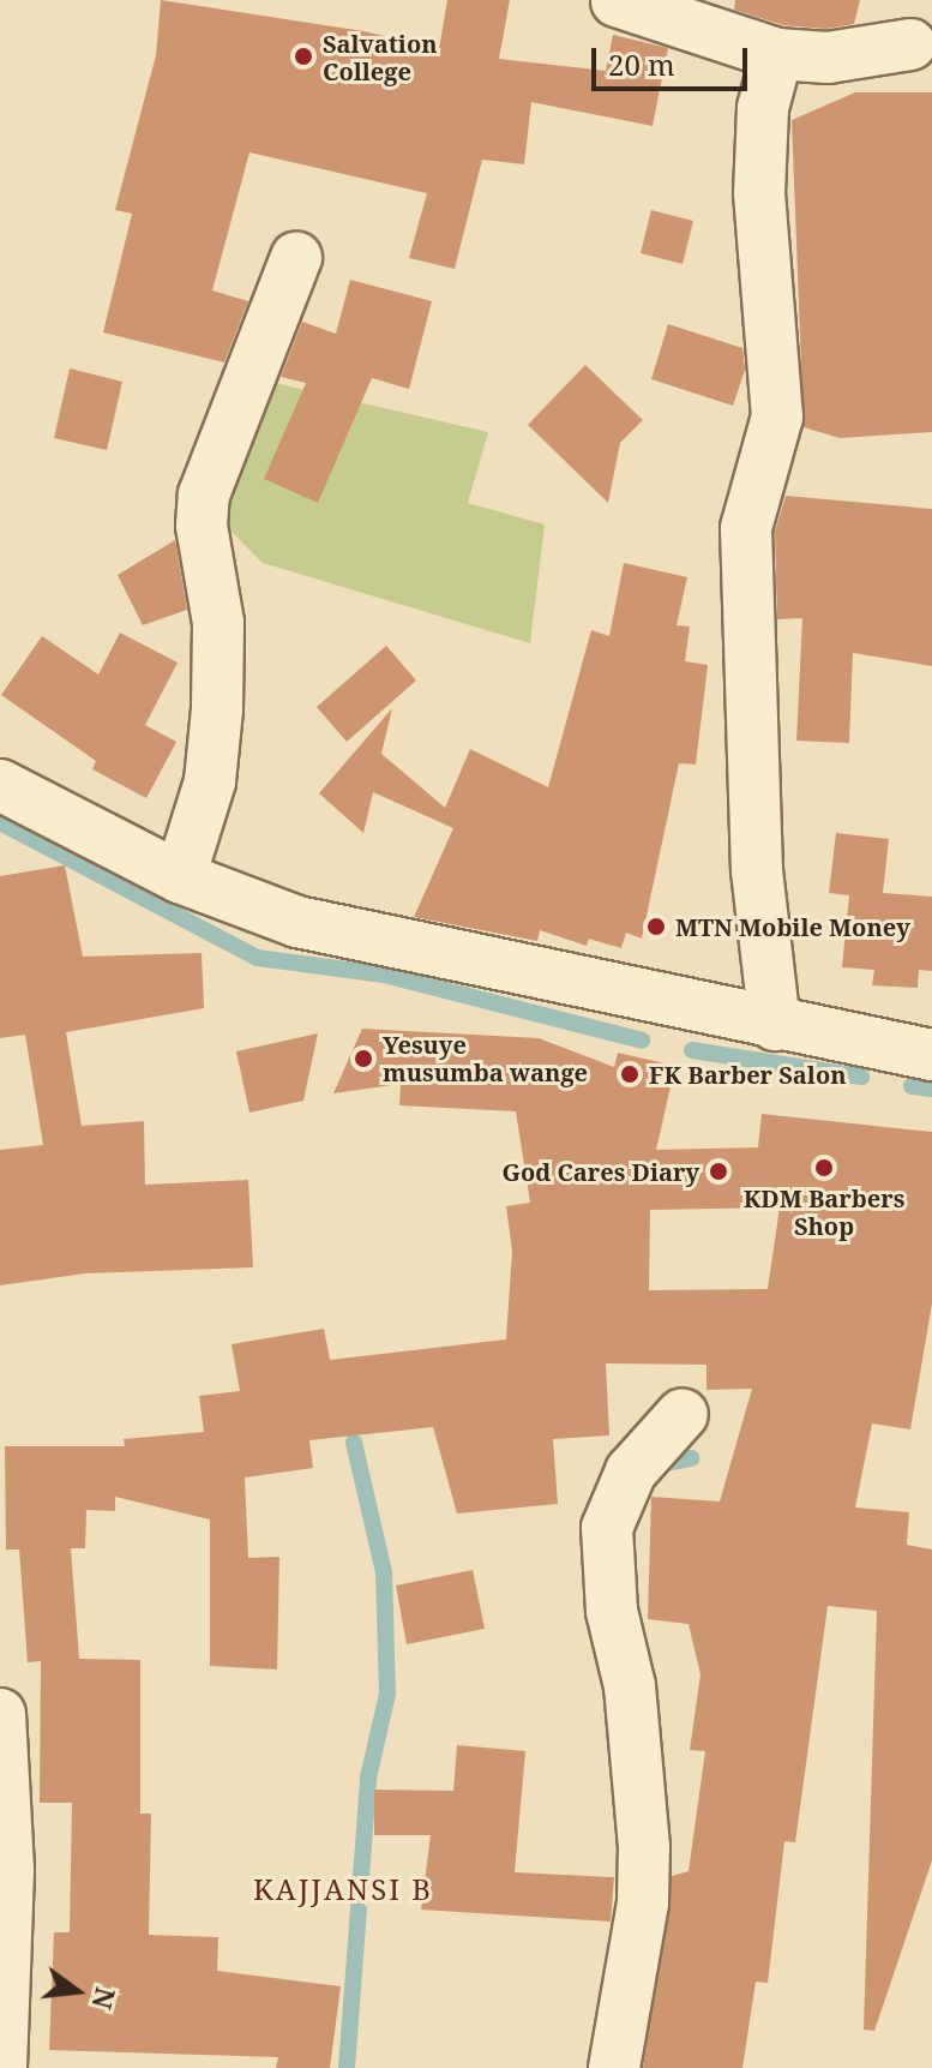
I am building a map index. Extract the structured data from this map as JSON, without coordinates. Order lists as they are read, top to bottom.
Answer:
{
  "districts": ["KAJJANSI B"],
  "places": [
    "Salvation College",
    "MTN Mobile Money",
    "Yesuye musumba wange",
    "FK Barber Salon",
    "KDM Barbers Shop",
    "God Cares Diary"
  ],
  "scale_bar": "20 m",
  "north": "right"
}
